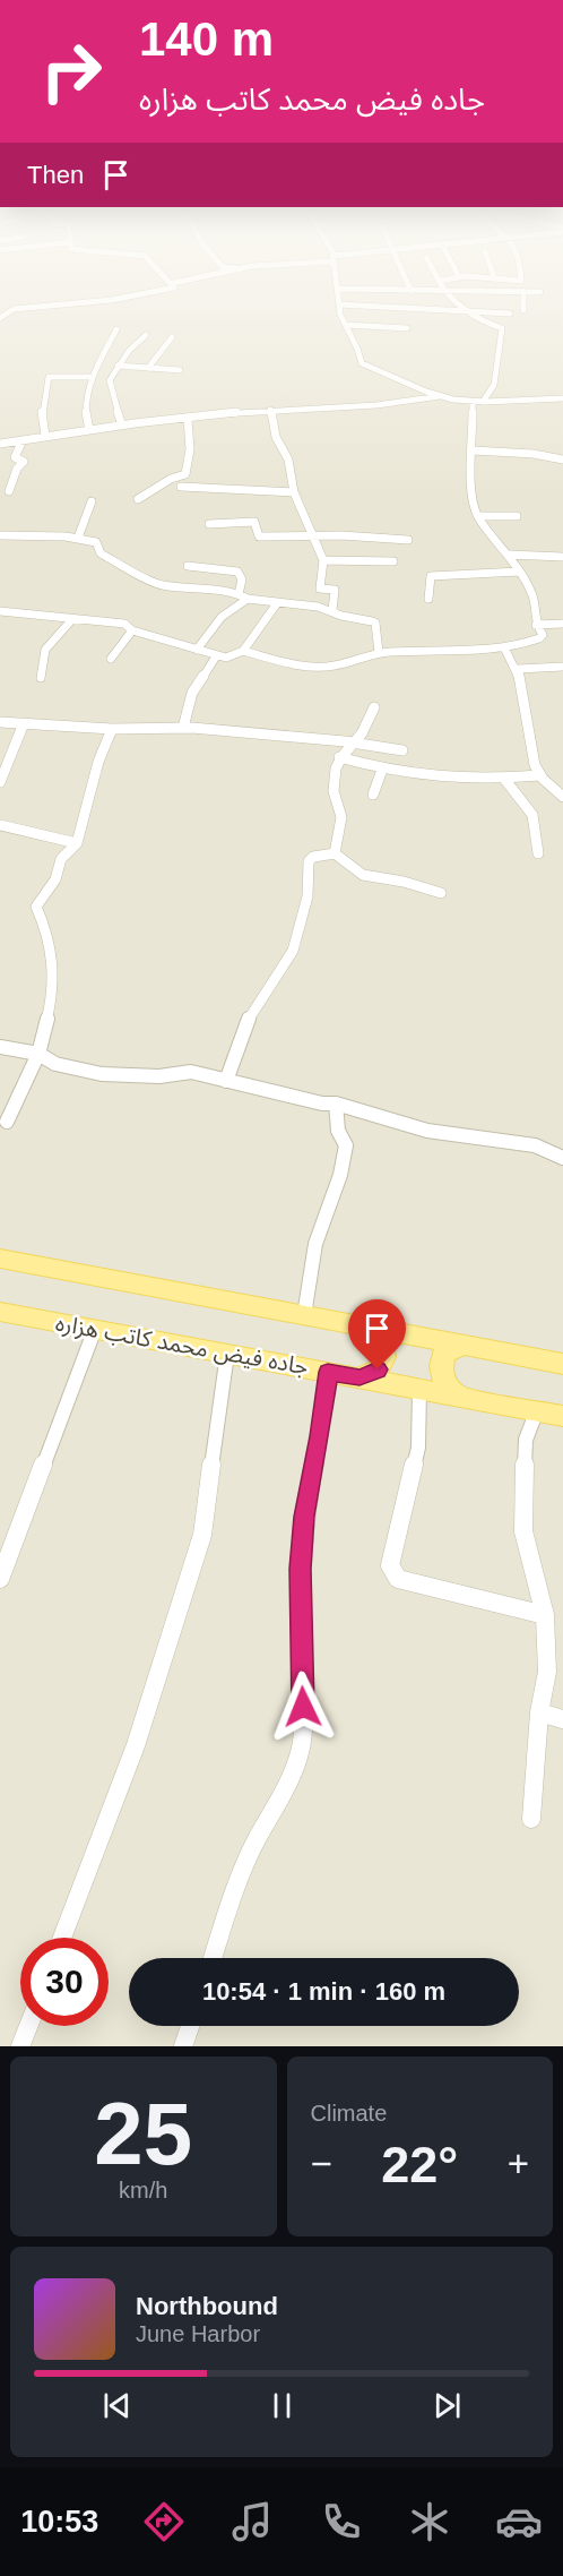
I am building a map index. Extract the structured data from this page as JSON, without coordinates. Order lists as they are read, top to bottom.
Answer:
{
  "streets": {
    "main road": ["جاده فیض محمد کاتب هزاره"]
  },
  "page": {
    "turn": ["140 m", "جاده فیض محمد کاتب هزاره"],
    "then": "Then",
    "limit": "30",
    "trip": "10:54 · 1 min · 160 m",
    "tile": [
      ["25", "km/h"],
      "Climate"
    ],
    "heat": ["−", "22°", "+"],
    "song": ["Northbound", "June Harbor"],
    "tabs": "10:53"
  }
}
